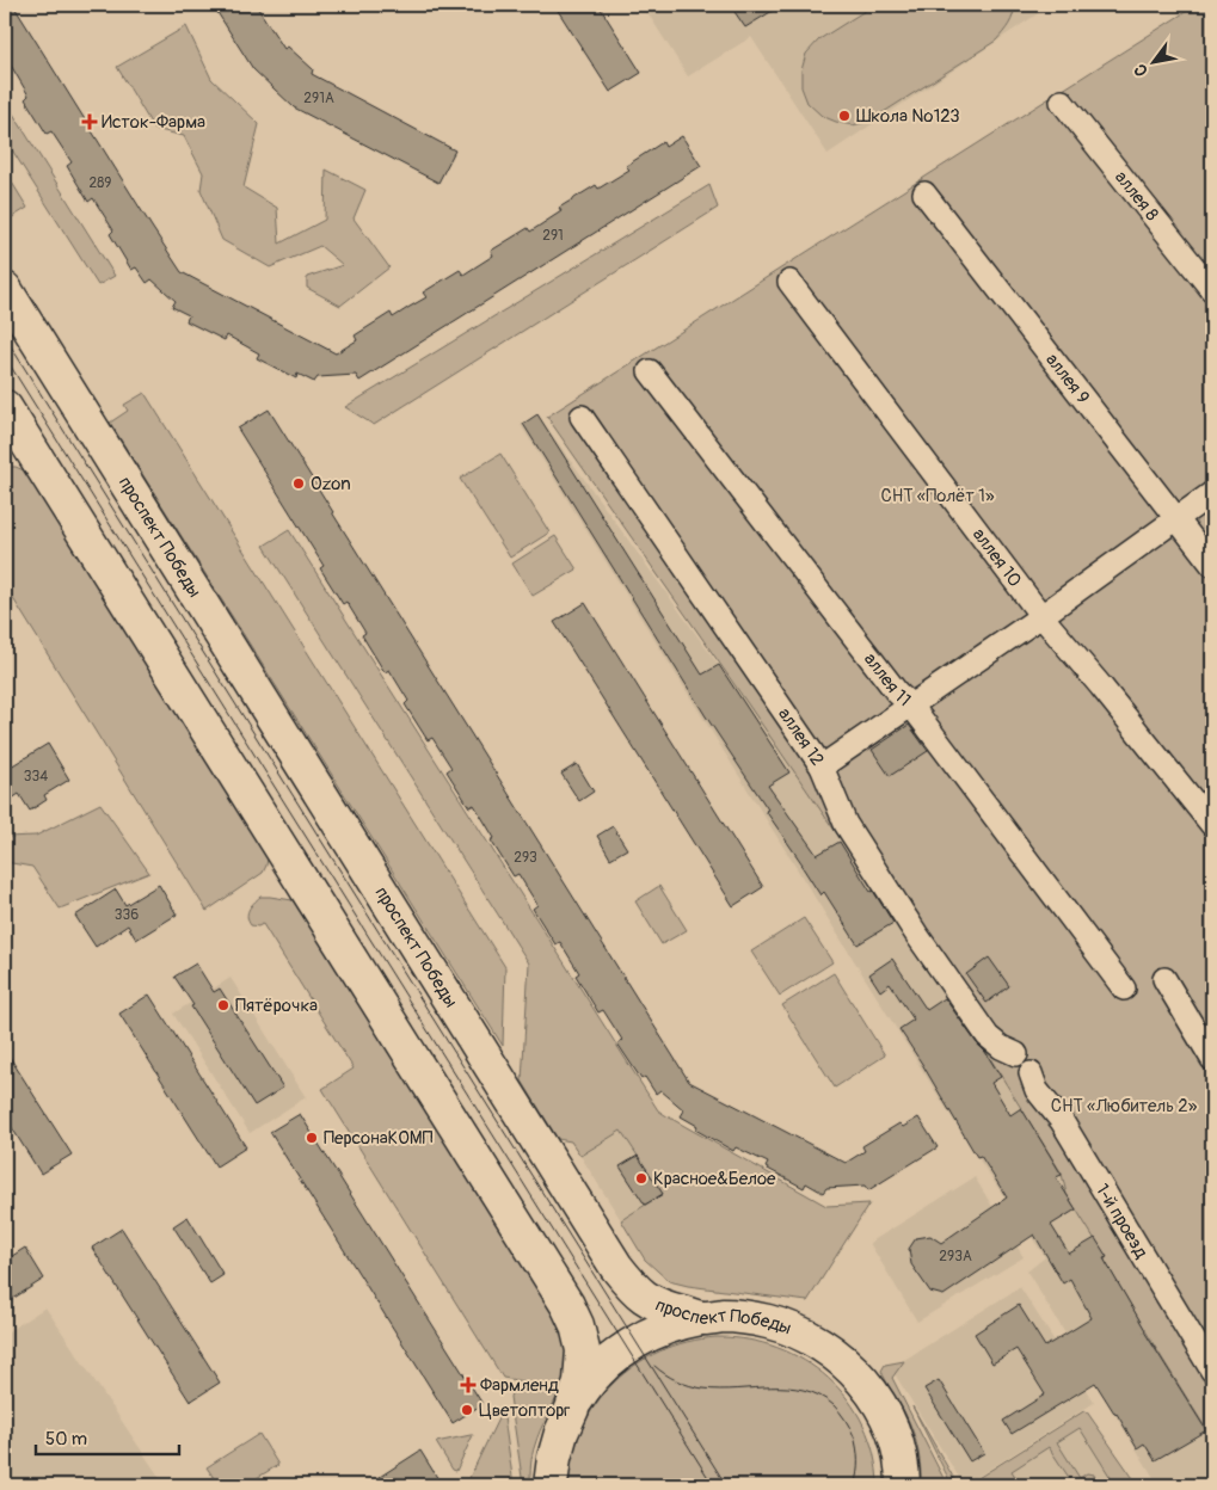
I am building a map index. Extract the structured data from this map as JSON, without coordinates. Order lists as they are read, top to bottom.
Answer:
{
  "streets": {
    "main road": ["проспект Победы"],
    "street": [
      "аллея 8",
      "аллея 9",
      "аллея 10",
      "аллея 11",
      "аллея 12",
      "1-й проезд"
    ]
  },
  "parks": ["СНТ «Полёт 1»", "СНТ «Любитель 2»"],
  "places": {
    "other": [
      "Школа №123",
      "Ozon",
      "Пятёрочка",
      "ПерсонаКОМП",
      "Красное&Белое",
      "Цветопторг"
    ],
    "health": ["Исток-Фарма", "Фармленд"]
  },
  "house_numbers": [
    "291А",
    "289",
    "291",
    "334",
    "293",
    "336",
    "293А"
  ],
  "scale_bar": "50 m",
  "north": "bottom left"
}
